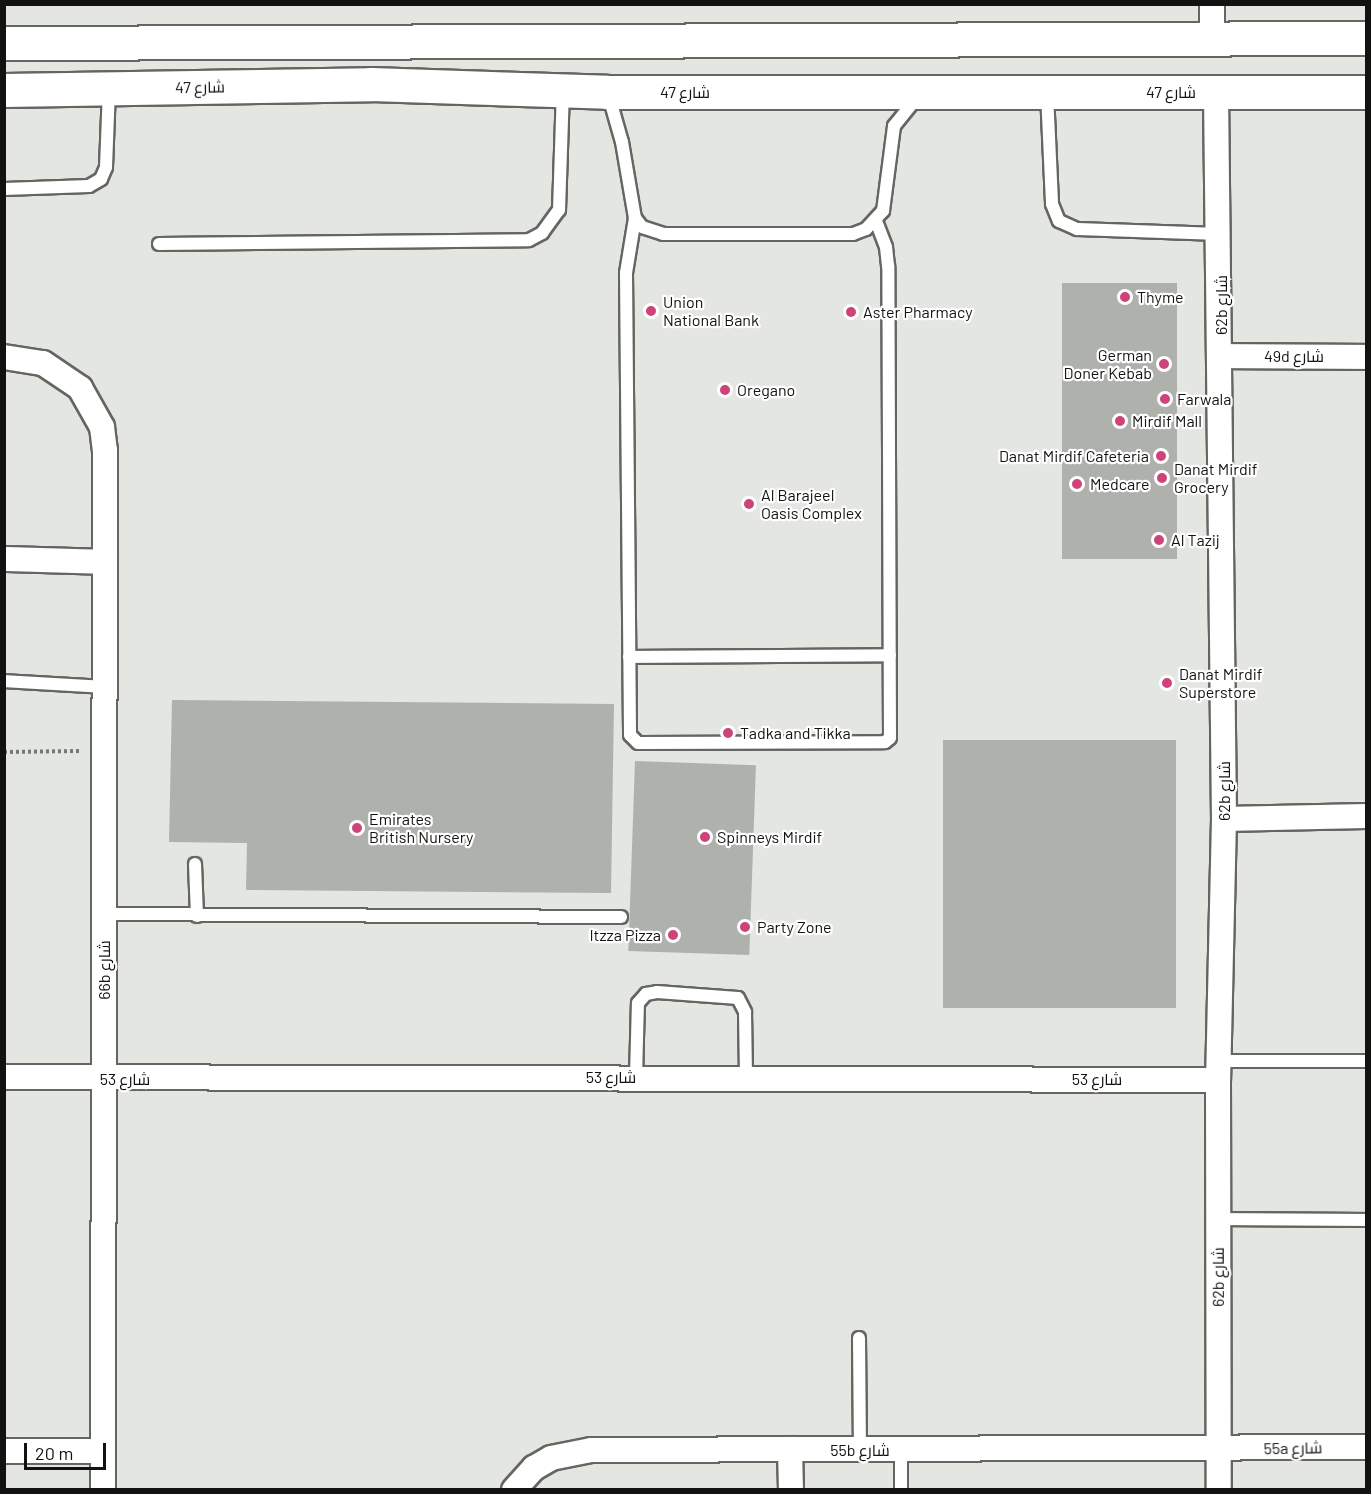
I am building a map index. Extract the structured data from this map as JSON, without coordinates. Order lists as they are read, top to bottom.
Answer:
{
  "streets": {
    "street": [
      "شارع 47",
      "62b شارع",
      "49d شارع",
      "66b شارع",
      "شارع 53",
      "55a شارع",
      "55b شارع"
    ]
  },
  "crossings": [
    ["شارع 47", "62b شارع"],
    ["62b شارع", "49d شارع"],
    ["62b شارع", "شارع 53"],
    ["62b شارع", "55a شارع"],
    ["62b شارع", "55b شارع"],
    ["66b شارع", "شارع 53"],
    ["55a شارع", "55b شارع"]
  ],
  "places": [
    "Thyme",
    "Union National Bank",
    "Aster Pharmacy",
    "German Doner Kebab",
    "Oregano",
    "Farwala",
    "Mirdif Mall",
    "Danat Mirdif Cafeteria",
    "Danat Mirdif Grocery",
    "Medcare",
    "Al Barajeel Oasis Complex",
    "Al Tazij",
    "Danat Mirdif Superstore",
    "Tadka and Tikka",
    "Emirates British Nursery",
    "Spinneys Mirdif",
    "Party Zone",
    "Itzza Pizza"
  ],
  "scale_bar": "20 m"
}
